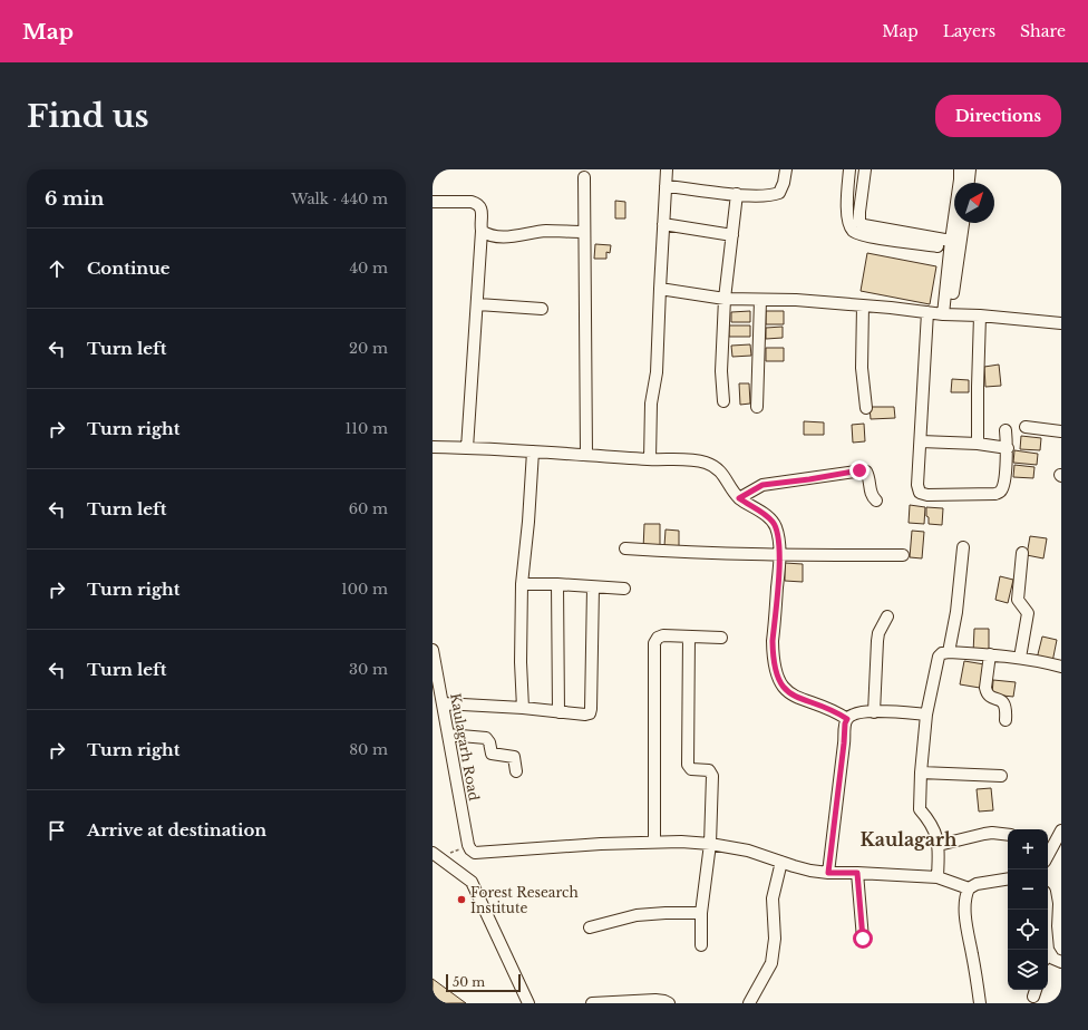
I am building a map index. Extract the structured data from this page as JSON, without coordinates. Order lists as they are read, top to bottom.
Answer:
{
  "streets": {
    "street": ["Kaulagarh Road"]
  },
  "districts": ["Kaulagarh"],
  "places": ["Forest Research Institute"],
  "scale_bar": "50 m",
  "north": "top right",
  "page": {
    "header": "Map",
    "nav": ["Map", "Layers", "Share"],
    "buttons": "Directions",
    "title": "Find us",
    "heading": ["6 min", "Walk · 440 m"],
    "list": [
      ["Continue", "40 m"],
      ["Turn left", "20 m"],
      ["Turn right", "110 m"],
      ["Turn left", "60 m"],
      ["Turn right", "100 m"],
      ["Turn left", "30 m"],
      ["Turn right", "80 m"],
      "Arrive at destination"
    ],
    "map_buttons": ["+", "−"],
    "scale": "50 m"
  }
}
